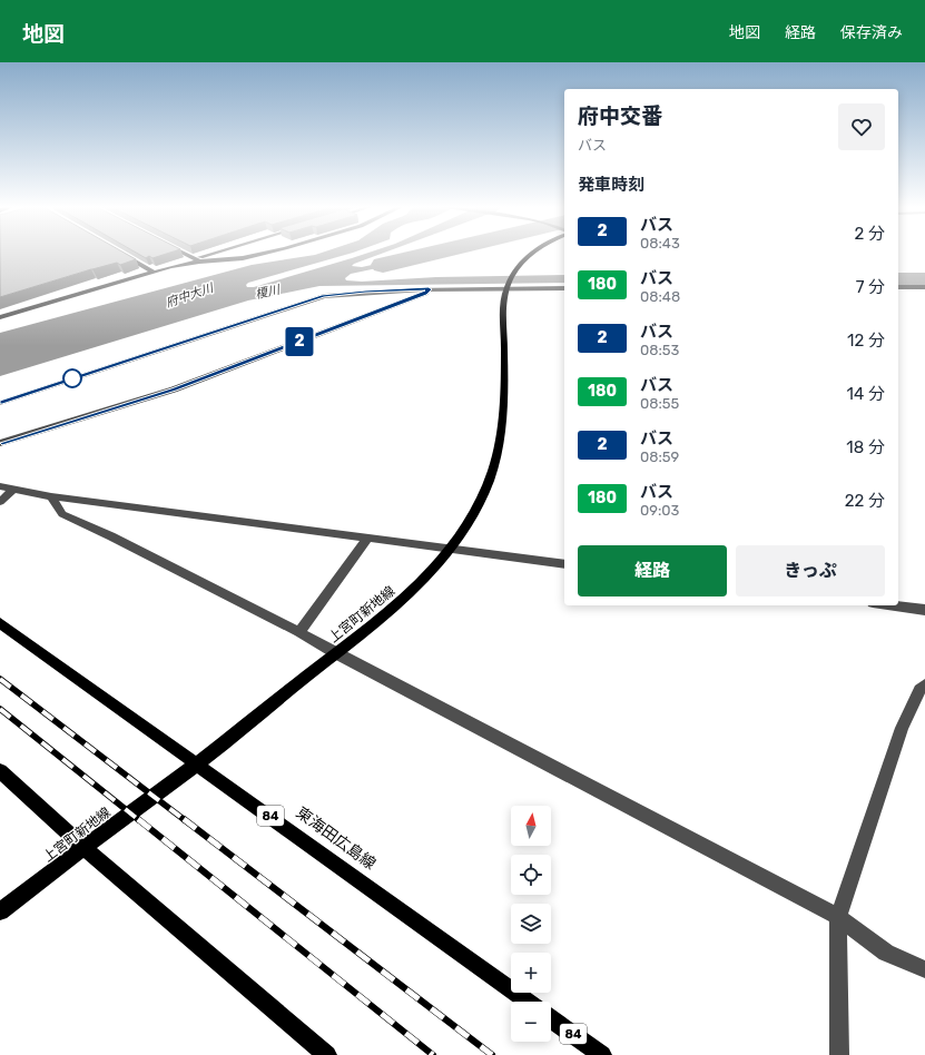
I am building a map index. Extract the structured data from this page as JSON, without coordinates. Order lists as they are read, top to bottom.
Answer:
{
  "streets": {
    "main road": ["上宮町新地線", "84", "東海田広島線"]
  },
  "crossings": [
    ["上宮町新地線", "東海田広島線"]
  ],
  "water": ["榎川", "府中大川"],
  "lines": ["bus line 2"],
  "north": "top",
  "page": {
    "header": "地図",
    "nav": ["地図", "経路", "保存済み"],
    "on_map": "2",
    "heading": [
      ["府中交番", "バス"],
      "発車時刻"
    ],
    "list": [
      {
        "mark": "2",
        "name": "バス",
        "note": "08:43",
        "value": "2 分"
      },
      {
        "mark": "180",
        "name": "バス",
        "note": "08:48",
        "value": "7 分"
      },
      {
        "mark": "2",
        "name": "バス",
        "note": "08:53",
        "value": "12 分"
      },
      {
        "mark": "180",
        "name": "バス",
        "note": "08:55",
        "value": "14 分"
      },
      {
        "mark": "2",
        "name": "バス",
        "note": "08:59",
        "value": "18 分"
      },
      {
        "mark": "180",
        "name": "バス",
        "note": "09:03",
        "value": "22 分"
      }
    ],
    "buttons": ["経路", "きっぷ"],
    "map_buttons": ["+", "−"]
  }
}
